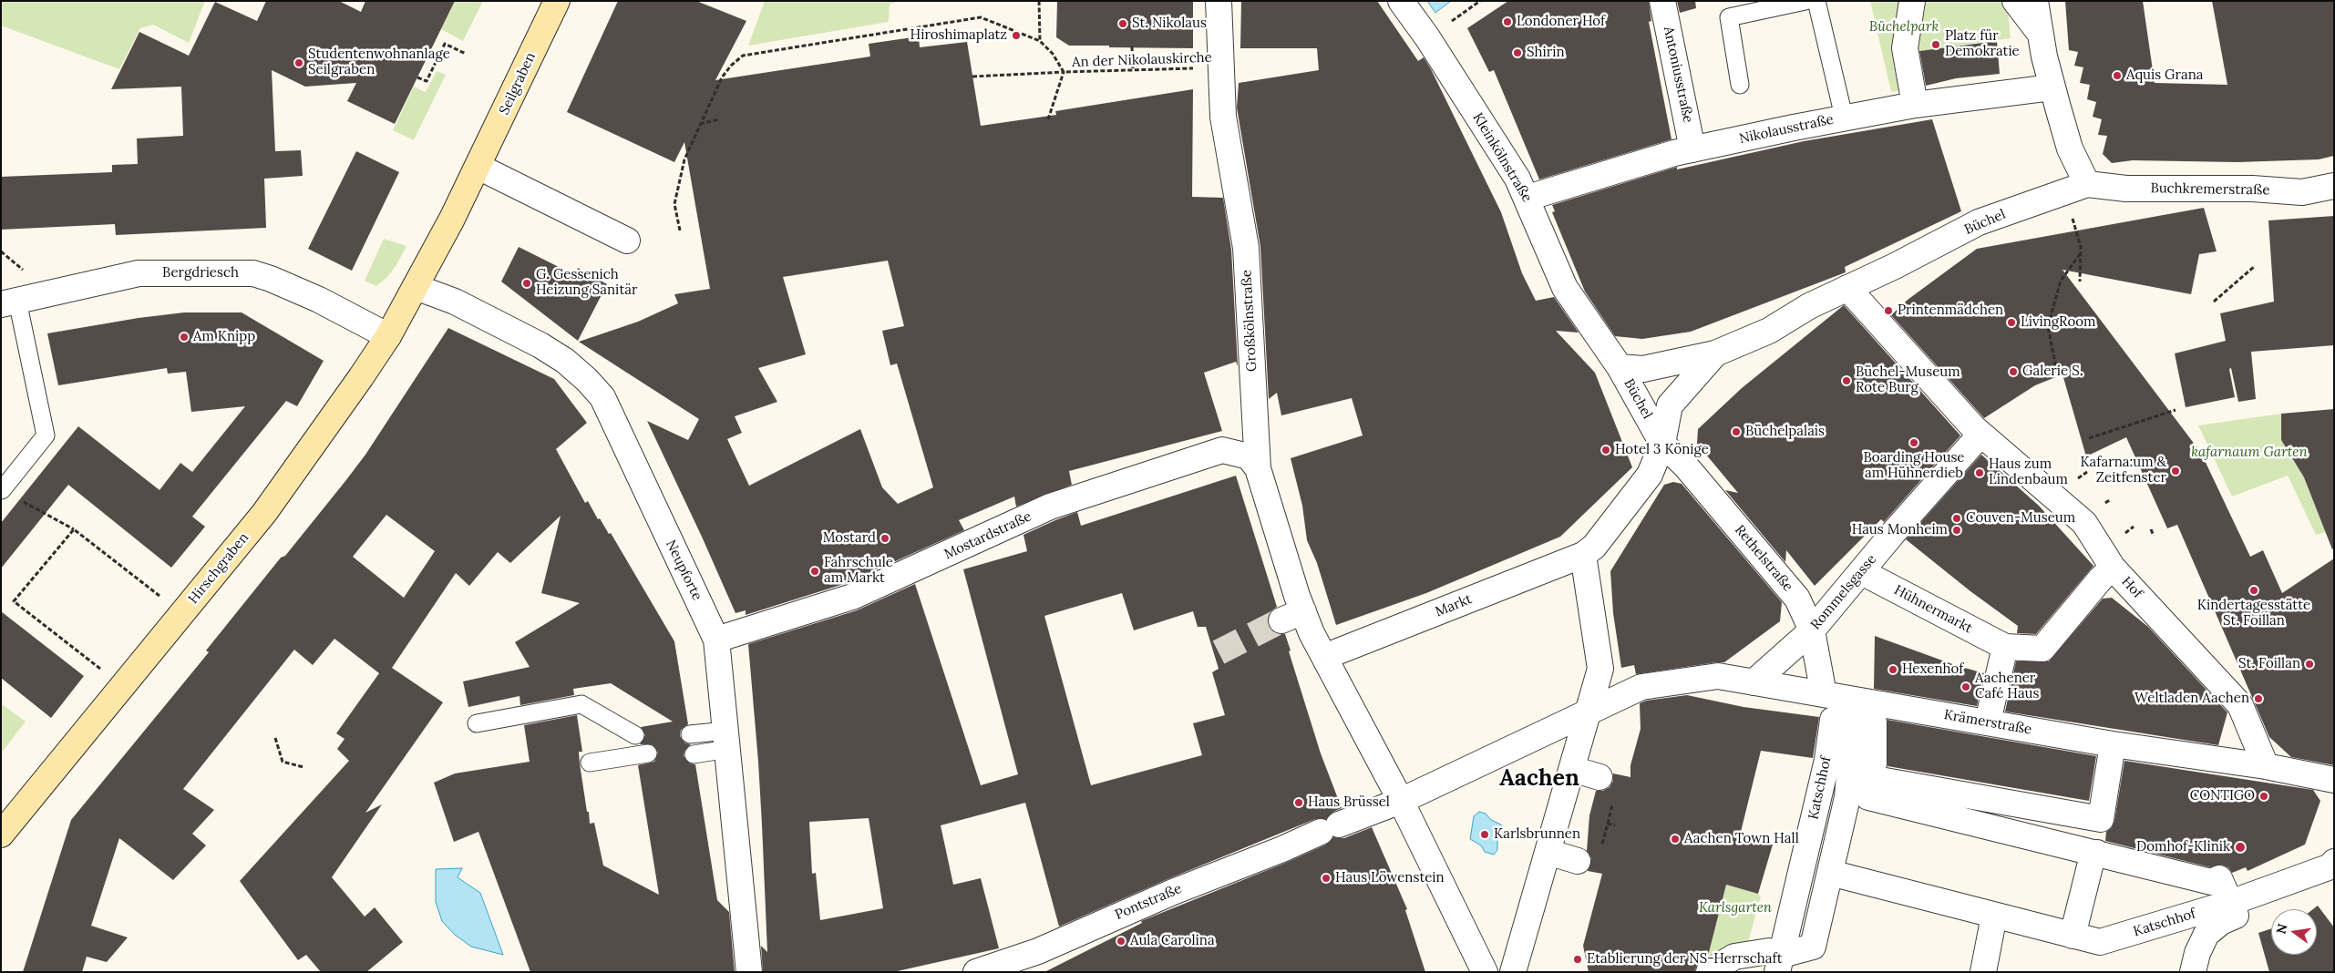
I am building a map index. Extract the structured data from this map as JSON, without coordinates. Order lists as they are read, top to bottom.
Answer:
{
  "streets": {
    "street": [
      "Antoniusstraße",
      "Seilgraben",
      "Nikolausstraße",
      "Kleinkölnstraße",
      "Buchkremerstraße",
      "Büchel",
      "Bergdriesch",
      "Großkölnstraße",
      "Mostardstraße",
      "Rethelstraße",
      "Hirschgraben",
      "Neupforte",
      "Hof",
      "Rommelsgasse",
      "Markt",
      "Hühnermarkt",
      "Krämerstraße",
      "Katschhof",
      "Pontstraße"
    ],
    "path": ["An der Nikolauskirche"]
  },
  "crossings": [
    ["An der Nikolauskirche", "Großkölnstraße"],
    ["Antoniusstraße", "Nikolausstraße"],
    ["Seilgraben", "Hirschgraben"],
    ["Seilgraben", "Neupforte"],
    ["Nikolausstraße", "Kleinkölnstraße"],
    ["Kleinkölnstraße", "Büchel"],
    ["Buchkremerstraße", "Büchel"],
    ["Büchel", "Rethelstraße"],
    ["Büchel", "Hof"],
    ["Büchel", "Markt"],
    ["Bergdriesch", "Hirschgraben"],
    ["Großkölnstraße", "Mostardstraße"],
    ["Großkölnstraße", "Markt"],
    ["Mostardstraße", "Neupforte"],
    ["Rethelstraße", "Rommelsgasse"],
    ["Rethelstraße", "Krämerstraße"],
    ["Hirschgraben", "Neupforte"],
    ["Hof", "Rommelsgasse"],
    ["Hof", "Krämerstraße"],
    ["Rommelsgasse", "Hühnermarkt"],
    ["Rommelsgasse", "Krämerstraße"],
    ["Krämerstraße", "Katschhof"]
  ],
  "districts": ["Aachen"],
  "parks": ["Büchelpark", "kafarnaum Garten", "Karlsgarten"],
  "places": [
    "Londoner Hof",
    "St. Nikolaus",
    "Hiroshimaplatz",
    "Platz für Demokratie",
    "Shirin",
    "Studentenwohnanlage Seilgraben",
    "Aquis Grana",
    "G. Gessenich Heizung Sanitär",
    "Printenmädchen",
    "LivingRoom",
    "Am Knipp",
    "Galerie S.",
    "Büchel-Museum Rote Burg",
    "Büchelpalais",
    "Boarding House am Hühnerdieb",
    "Hotel 3 Könige",
    "Kafarna:um & Zeitfenster",
    "Haus zum Lindenbaum",
    "Couven-Museum",
    "Haus Monheim",
    "Mostard",
    "Fahrschule am Markt",
    "Kindertagesstätte St. Foillan",
    "St. Foillan",
    "Hexenhof",
    "Aachener Café Haus",
    "Weltladen Aachen",
    "CONTIGO",
    "Haus Brüssel",
    "Karlsbrunnen",
    "Aachen Town Hall",
    "Domhof-Klinik",
    "Haus Löwenstein",
    "Aula Carolina",
    "Etablierung der NS-Herrschaft"
  ],
  "north": "left"
}
